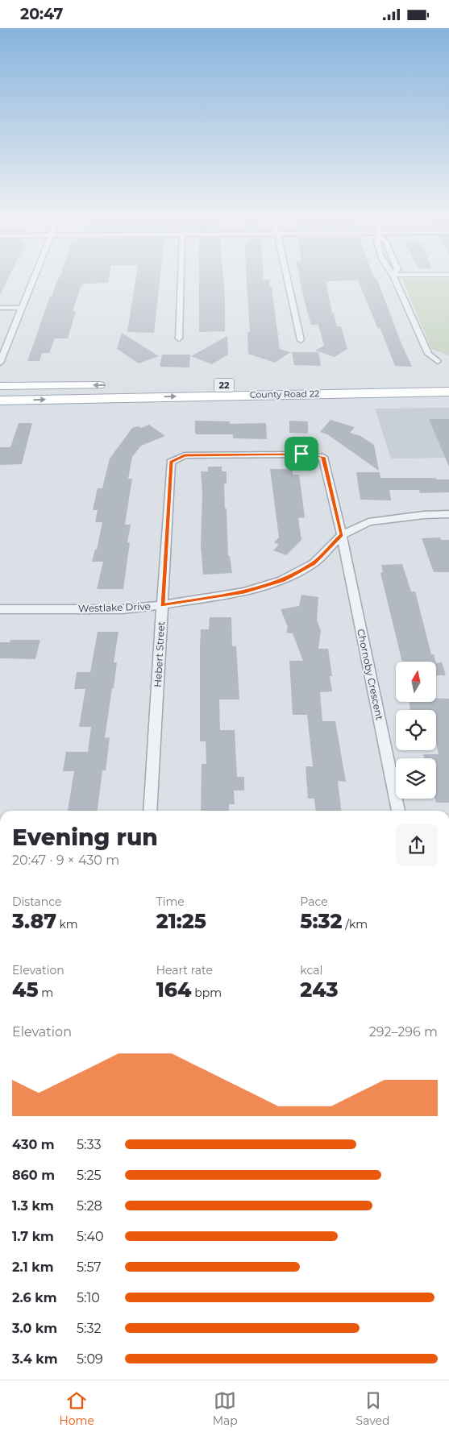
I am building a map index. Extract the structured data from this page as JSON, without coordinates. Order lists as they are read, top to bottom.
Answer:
{
  "streets": {
    "main road": ["22", "County Road 22"],
    "street": ["Westlake Drive", "Hebert Street", "Chornoby Crescent"]
  },
  "crossings": [
    ["Westlake Drive", "Hebert Street"],
    ["Westlake Drive", "Chornoby Crescent"],
    ["Hebert Street", "Chornoby Crescent"]
  ],
  "north": "top",
  "page": {
    "status": "20:47",
    "heading": ["Evening run", "20:47 · 9 × 430 m"],
    "stats": [
      ["Distance", "3.87 km"],
      ["Time", "21:25"],
      ["Pace", "5:32 /km"],
      ["Elevation", "45 m"],
      ["Heart rate", "164 bpm"],
      ["kcal", "243"]
    ],
    "chart": ["Elevation", "292–296 m"],
    "list": [
      {
        "name": "430 m",
        "note": "5:33"
      },
      {
        "name": "860 m",
        "note": "5:25"
      },
      {
        "name": "1.3 km",
        "note": "5:28"
      },
      {
        "name": "1.7 km",
        "note": "5:40"
      },
      {
        "name": "2.1 km",
        "note": "5:57"
      },
      {
        "name": "2.6 km",
        "note": "5:10"
      },
      {
        "name": "3.0 km",
        "note": "5:32"
      },
      {
        "name": "3.4 km",
        "note": "5:09"
      }
    ],
    "tabs": ["Home", "Map", "Saved"]
  }
}
